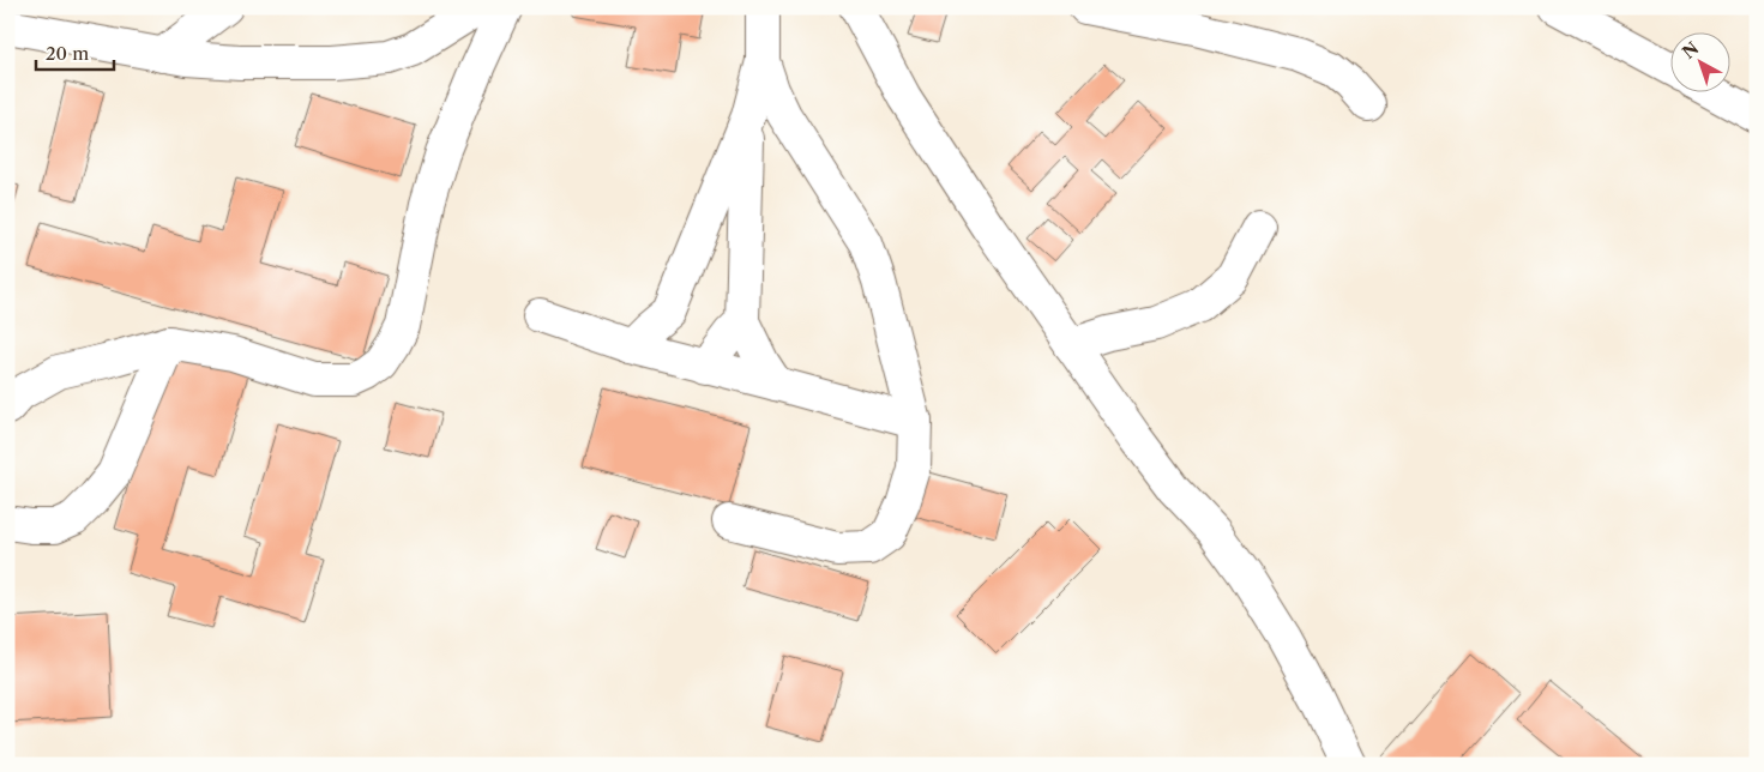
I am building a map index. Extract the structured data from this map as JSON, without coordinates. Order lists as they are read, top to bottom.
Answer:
{
  "scale_bar": "20 m",
  "north": "top left"
}
